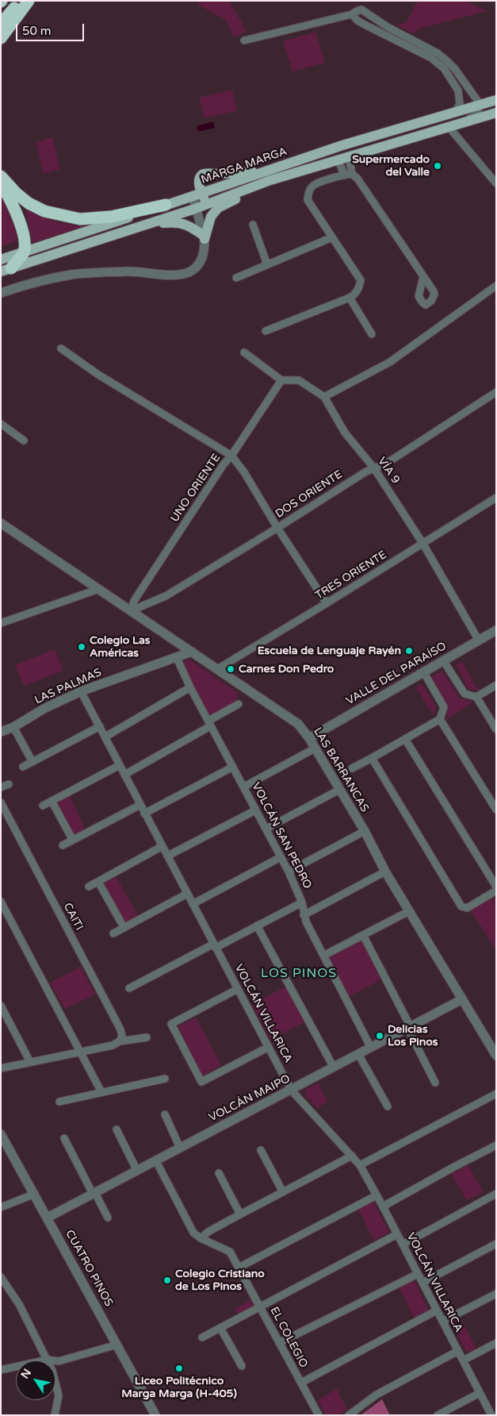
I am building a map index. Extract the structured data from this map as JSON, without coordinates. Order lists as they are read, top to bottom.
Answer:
{
  "streets": {
    "main road": ["MARGA MARGA"],
    "street": [
      "VÍA 9",
      "UNO ORIENTE",
      "DOS ORIENTE",
      "TRES ORIENTE",
      "VALLE DEL PARAÍSO",
      "LAS PALMAS",
      "LAS BARRANCAS",
      "VOLCÁN SAN PEDRO",
      "CAITI",
      "VOLCÁN VILLARICA",
      "VOLCÁN MAIPO",
      "CUATRO PINOS",
      "EL COLEGIO"
    ]
  },
  "crossings": [
    ["VÍA 9", "UNO ORIENTE"],
    ["VÍA 9", "DOS ORIENTE"],
    ["VÍA 9", "TRES ORIENTE"],
    ["VÍA 9", "VALLE DEL PARAÍSO"],
    ["UNO ORIENTE", "DOS ORIENTE"],
    ["UNO ORIENTE", "LAS BARRANCAS"],
    ["DOS ORIENTE", "LAS BARRANCAS"],
    ["TRES ORIENTE", "LAS BARRANCAS"],
    ["VALLE DEL PARAÍSO", "LAS BARRANCAS"],
    ["LAS PALMAS", "LAS BARRANCAS"],
    ["LAS PALMAS", "VOLCÁN SAN PEDRO"],
    ["LAS PALMAS", "VOLCÁN VILLARICA"],
    ["LAS BARRANCAS", "VOLCÁN MAIPO"],
    ["VOLCÁN SAN PEDRO", "VOLCÁN MAIPO"],
    ["VOLCÁN VILLARICA", "VOLCÁN MAIPO"],
    ["VOLCÁN MAIPO", "CUATRO PINOS"],
    ["VOLCÁN MAIPO", "EL COLEGIO"]
  ],
  "districts": ["LOS PINOS"],
  "places": [
    "Supermercado del Valle",
    "Colegio Las Américas",
    "Escuela de Lenguaje Rayén",
    "Carnes Don Pedro",
    "Delicias Los Pinos",
    "Colegio Cristiano de Los Pinos",
    "Liceo Politécnico Marga Marga (H-405)"
  ],
  "scale_bar": "50 m",
  "north": "top left"
}
